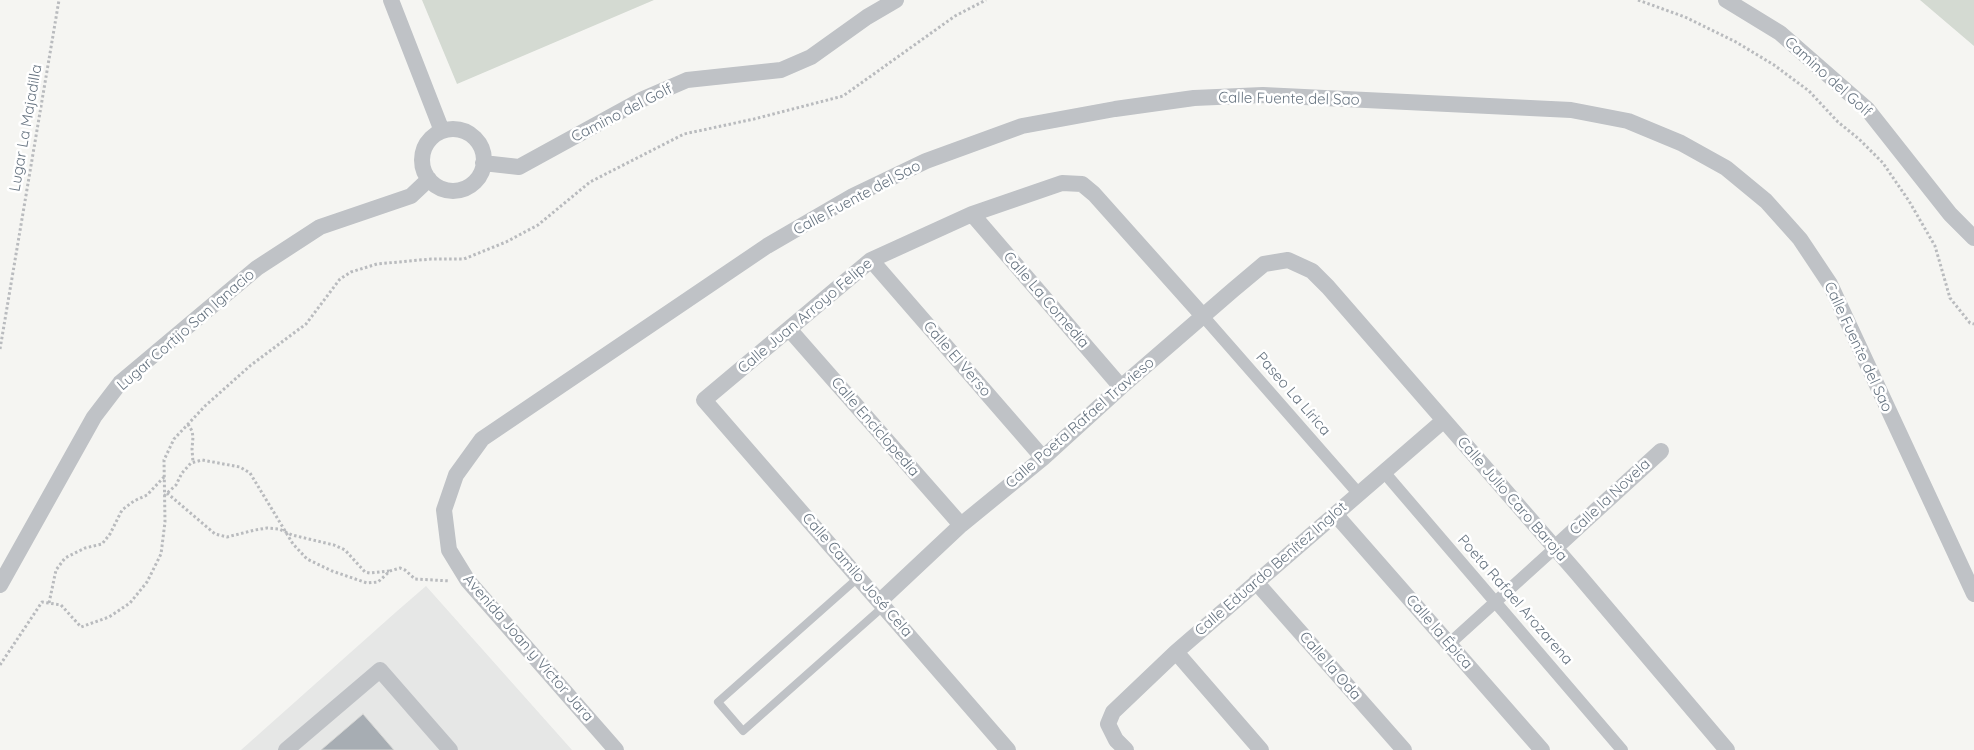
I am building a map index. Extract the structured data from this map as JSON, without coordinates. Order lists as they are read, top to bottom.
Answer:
{
  "streets": {
    "street": [
      "Camino del Golf",
      "Calle Fuente del Sao",
      "Calle La Comedia",
      "Calle Juan Arroyo Felipe",
      "Lugar Cortijo San Ignacio",
      "Calle El Verso",
      "Paseo La Lírica",
      "Calle Poeta Rafael Travieso",
      "Calle Enciclopedia",
      "Calle la Novela",
      "Calle Julio Caro Baroja",
      "Calle Eduardo Benítez Inglot",
      "Calle Camilo José Cela",
      "Poeta Rafael Arozarena",
      "Calle la Épica",
      "Avenida Joan y Victor Jara",
      "Calle la Oda"
    ],
    "path": ["Lugar La Majadilla"]
  },
  "crossings": [
    ["Camino del Golf", "Lugar Cortijo San Ignacio"],
    ["Calle Fuente del Sao", "Avenida Joan y Victor Jara"],
    ["Calle La Comedia", "Calle Juan Arroyo Felipe"],
    ["Calle La Comedia", "Calle Poeta Rafael Travieso"],
    ["Calle Juan Arroyo Felipe", "Calle El Verso"],
    ["Calle Juan Arroyo Felipe", "Paseo La Lírica"],
    ["Calle Juan Arroyo Felipe", "Calle Poeta Rafael Travieso"],
    ["Calle Juan Arroyo Felipe", "Calle Enciclopedia"],
    ["Calle Juan Arroyo Felipe", "Calle Camilo José Cela"],
    ["Calle El Verso", "Calle Poeta Rafael Travieso"],
    ["Paseo La Lírica", "Calle Poeta Rafael Travieso"],
    ["Paseo La Lírica", "Calle Eduardo Benítez Inglot"],
    ["Calle Poeta Rafael Travieso", "Calle Enciclopedia"],
    ["Calle Poeta Rafael Travieso", "Calle Julio Caro Baroja"],
    ["Calle Poeta Rafael Travieso", "Calle Camilo José Cela"],
    ["Calle la Novela", "Calle Julio Caro Baroja"],
    ["Calle la Novela", "Poeta Rafael Arozarena"],
    ["Calle la Novela", "Calle la Épica"],
    ["Calle Julio Caro Baroja", "Calle Eduardo Benítez Inglot"],
    ["Calle Eduardo Benítez Inglot", "Poeta Rafael Arozarena"],
    ["Calle Eduardo Benítez Inglot", "Calle la Épica"],
    ["Calle Eduardo Benítez Inglot", "Calle la Oda"]
  ]
}
